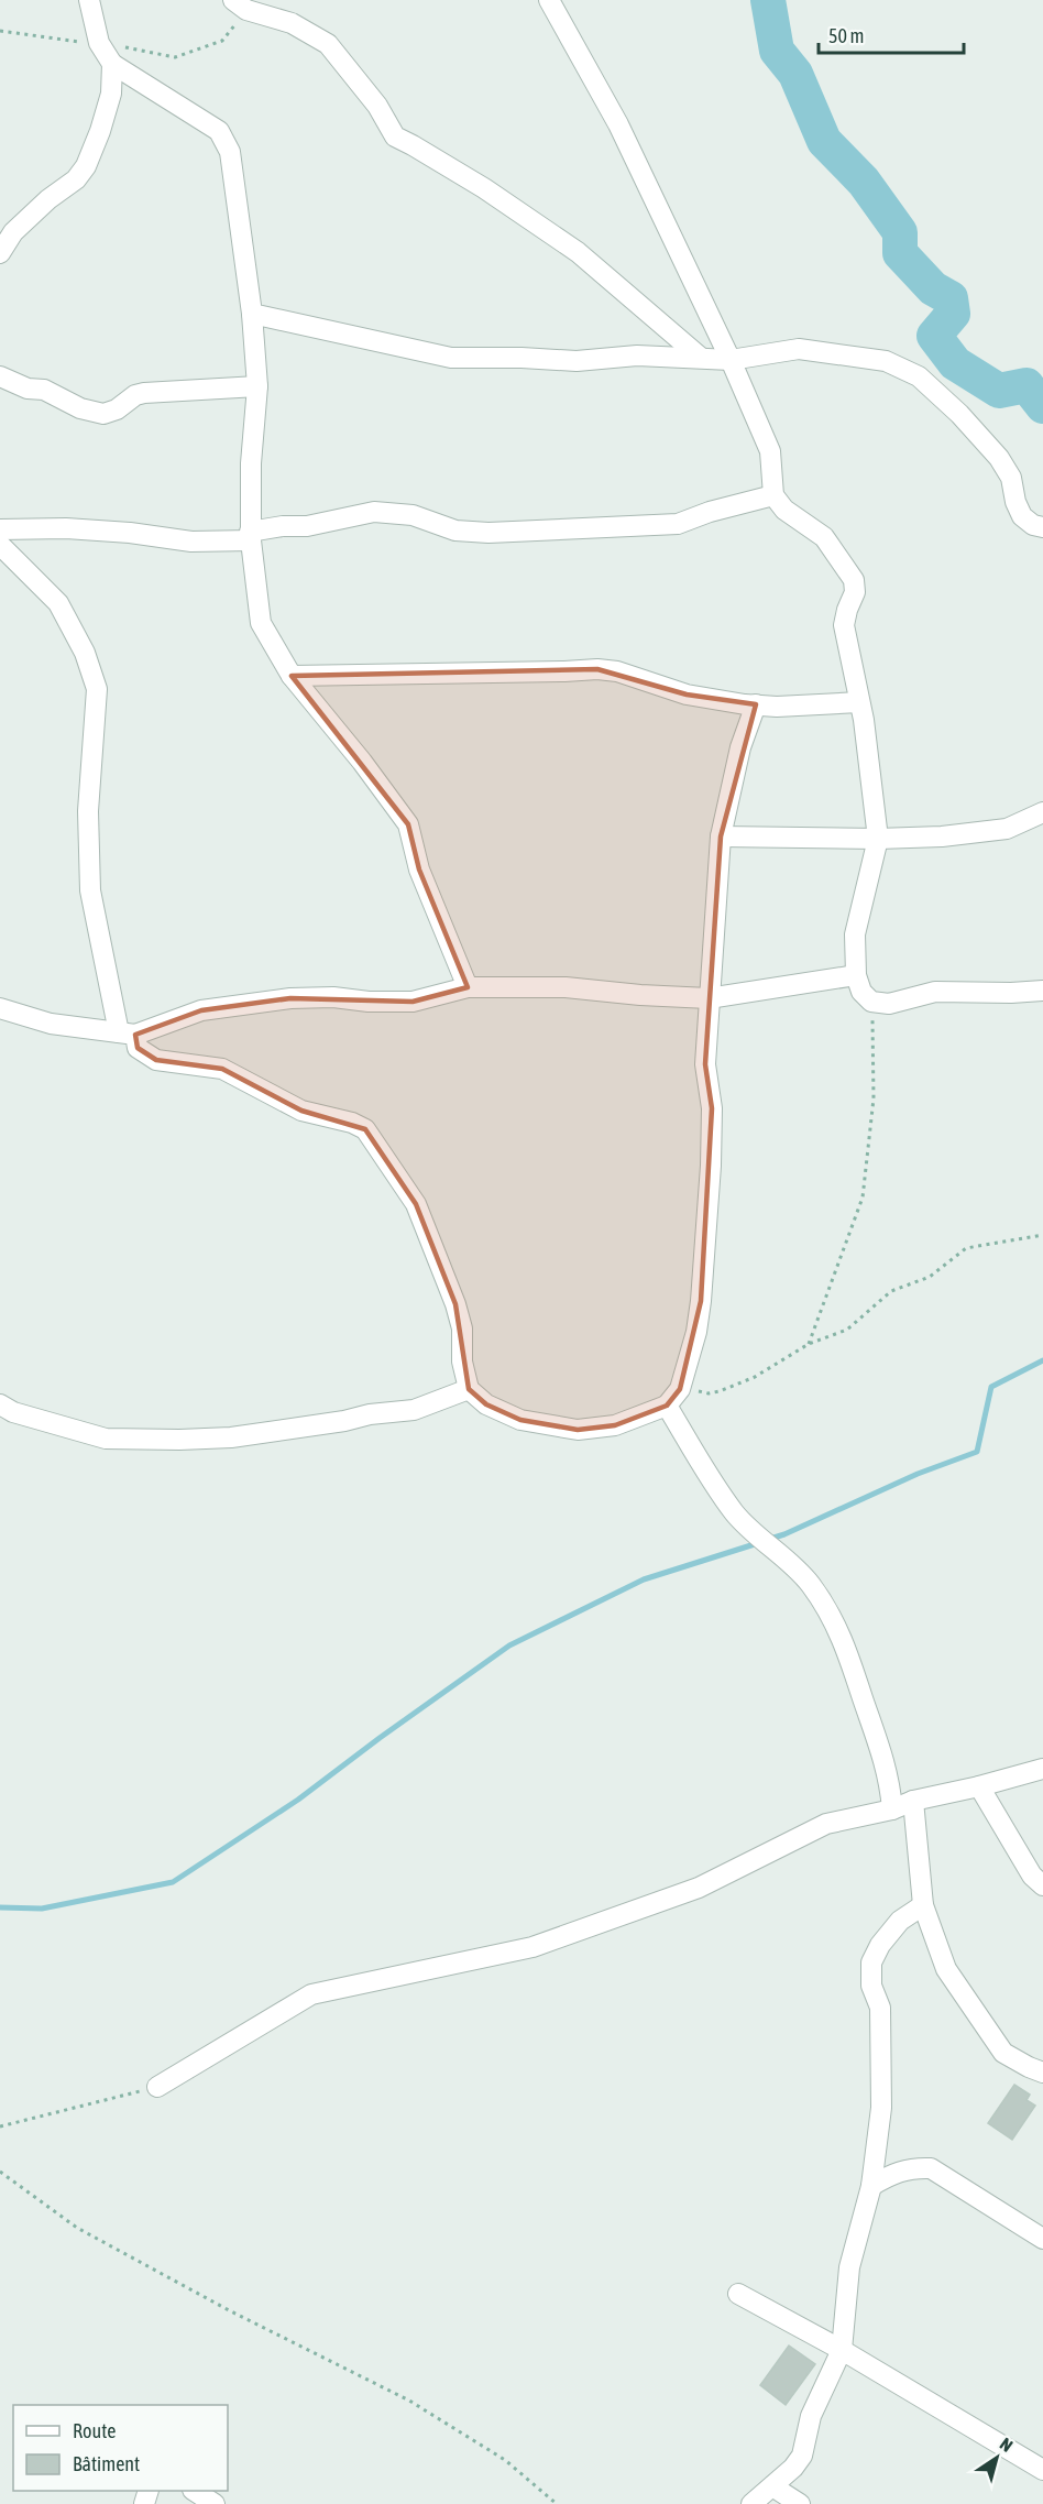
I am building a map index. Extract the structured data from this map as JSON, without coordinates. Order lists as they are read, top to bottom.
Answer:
{
  "legend": ["Route", "Bâtiment"],
  "scale_bar": "50 m",
  "north": "top right"
}
